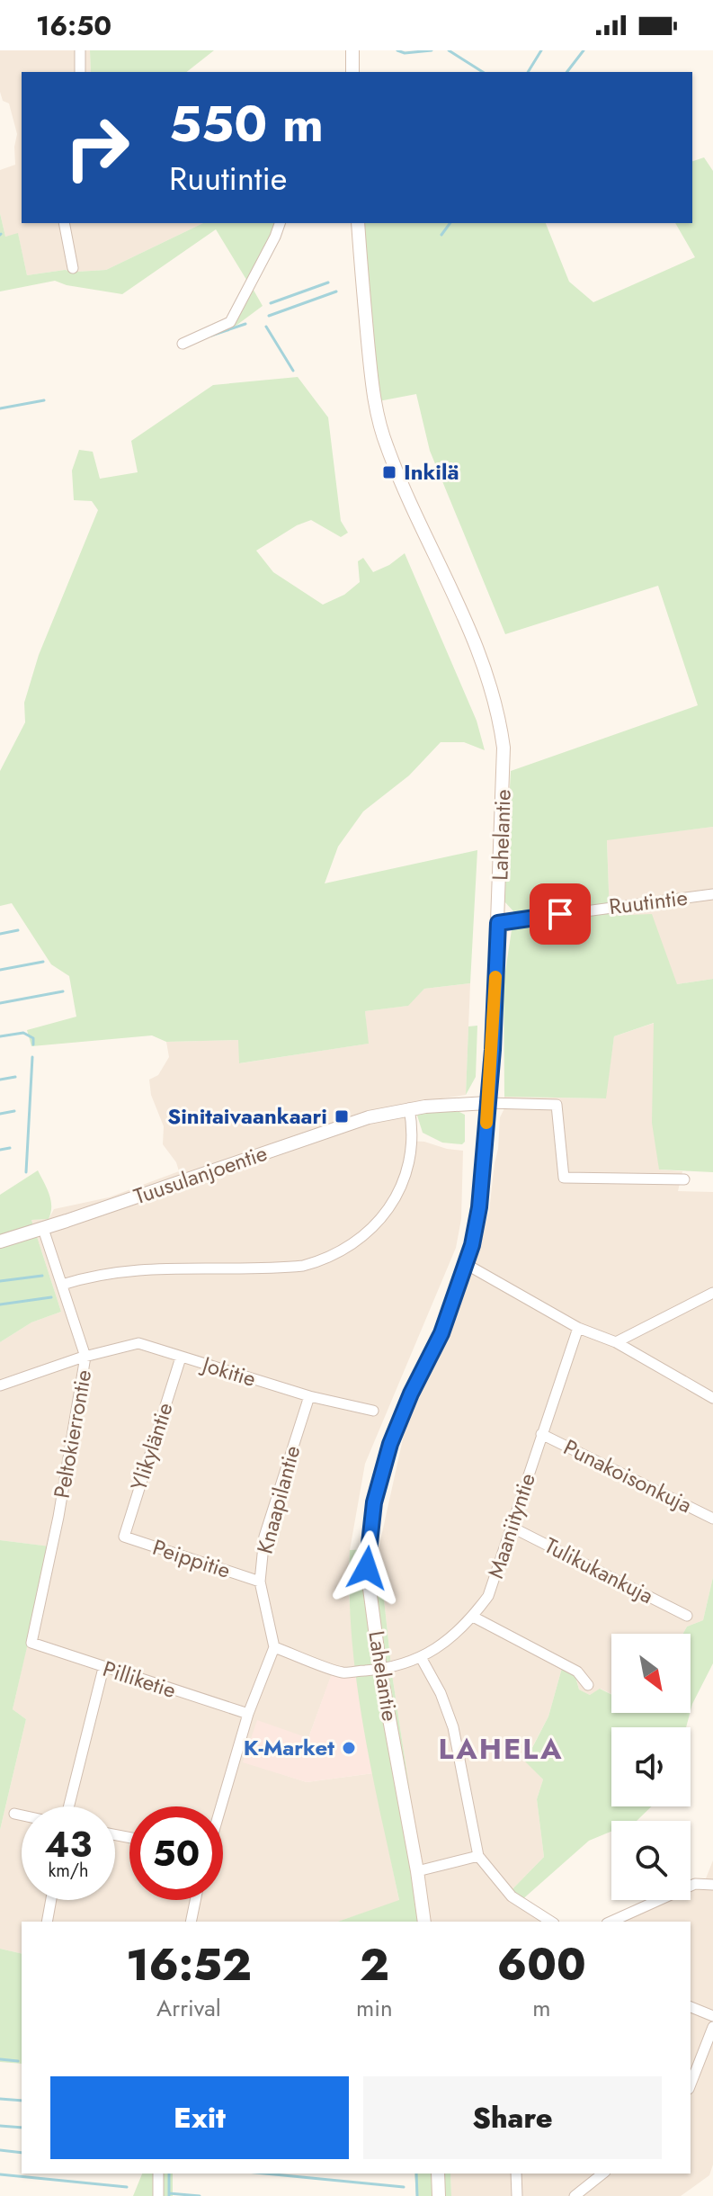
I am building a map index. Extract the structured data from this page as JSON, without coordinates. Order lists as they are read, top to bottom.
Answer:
{
  "streets": {
    "main road": ["Lahelantie", "Tuusulanjoentie"],
    "street": [
      "Ruutintie",
      "Jokitie",
      "Peltokierrontie",
      "Ylikyläntie",
      "Punakoisonkuja",
      "Knaapilantie",
      "Maaniityntie",
      "Peippitie",
      "Tulikukankuja",
      "Pilliketie"
    ]
  },
  "crossings": [
    ["Lahelantie", "Ruutintie"],
    ["Lahelantie", "Tuusulanjoentie"],
    ["Lahelantie", "Maaniityntie"],
    ["Tuusulanjoentie", "Peltokierrontie"],
    ["Jokitie", "Peltokierrontie"],
    ["Jokitie", "Ylikyläntie"],
    ["Jokitie", "Knaapilantie"],
    ["Peltokierrontie", "Pilliketie"],
    ["Ylikyläntie", "Peippitie"],
    ["Punakoisonkuja", "Maaniityntie"],
    ["Knaapilantie", "Peippitie"],
    ["Maaniityntie", "Tulikukankuja"]
  ],
  "districts": ["LAHELA"],
  "places": {
    "transit": ["Inkilä", "Sinitaivaankaari"],
    "other": ["K-Market"]
  },
  "north": "bottom right",
  "page": {
    "status": "16:50",
    "turn": ["550 m", "Ruutintie"],
    "speed": "43 km/h",
    "limit": "50",
    "eta": [
      "16:52",
      "Arrival",
      "2",
      "min",
      "600",
      "m"
    ],
    "buttons": ["Exit", "Share"]
  }
}
